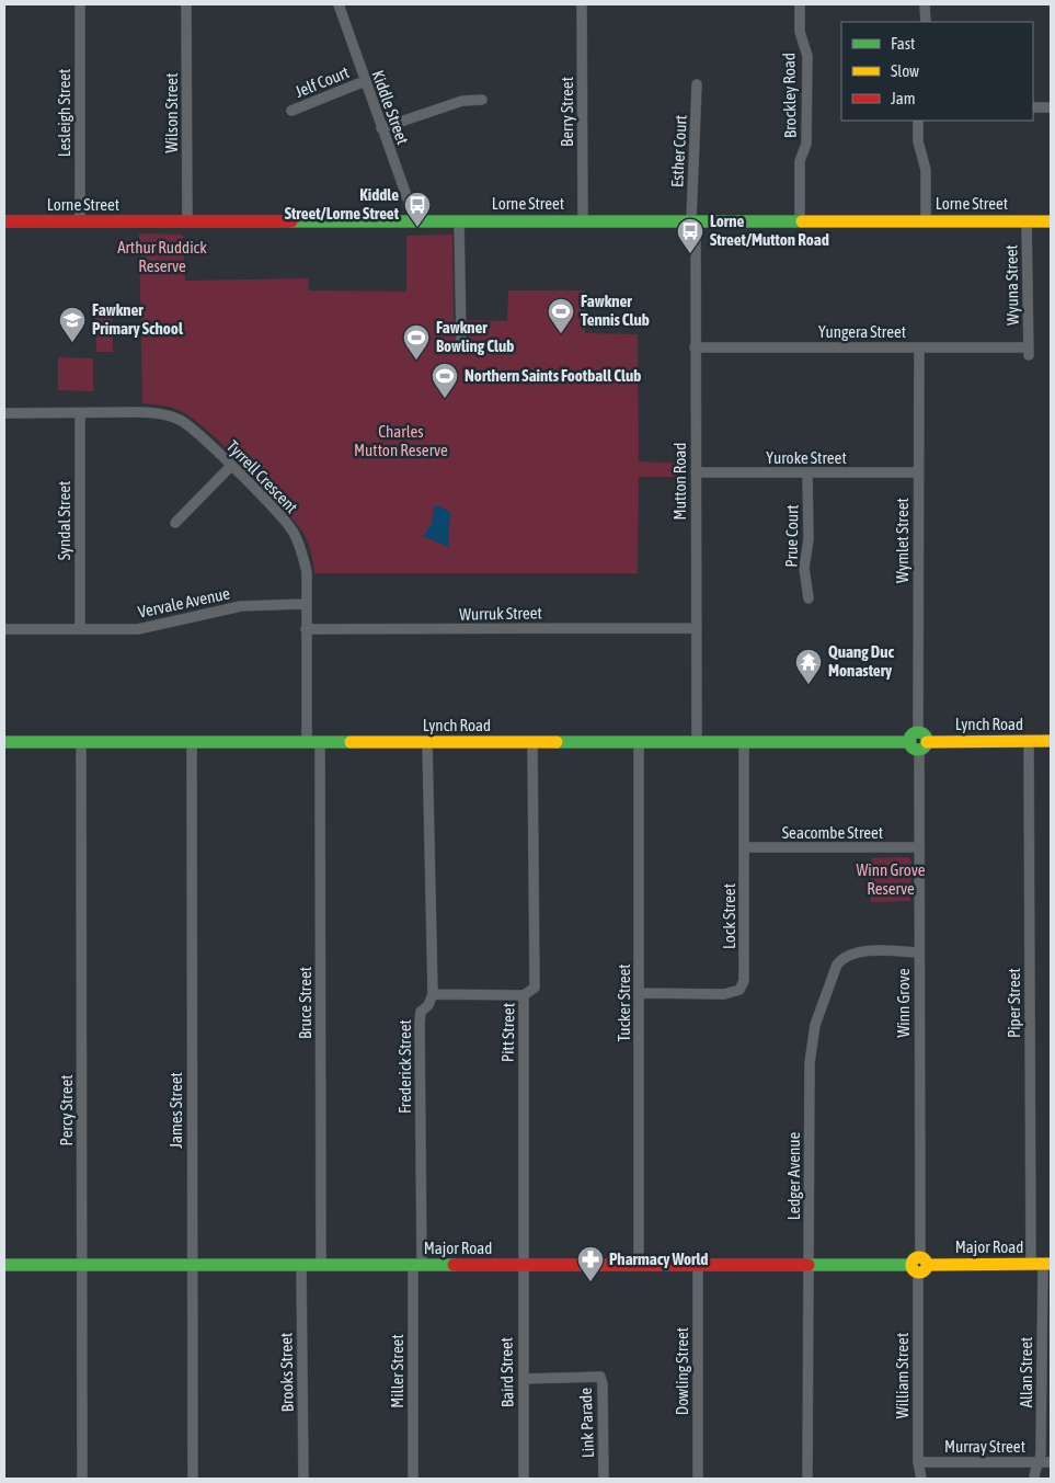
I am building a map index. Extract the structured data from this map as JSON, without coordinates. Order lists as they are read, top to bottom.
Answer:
{
  "streets": {
    "street": [
      "Jelf Court",
      "Brockley Road",
      "Kiddle Street",
      "Berry Street",
      "Lesleigh Street",
      "Wilson Street",
      "Esther Court",
      "Lorne Street",
      "Wyuna Street",
      "Yungera Street",
      "Yuroke Street",
      "Tyrrell Crescent",
      "Mutton Road",
      "Syndal Street",
      "Prue Court",
      "Wymlet Street",
      "Vervale Avenue",
      "Wurruk Street",
      "Lynch Road",
      "Seacombe Street",
      "Lock Street",
      "Bruce Street",
      "Tucker Street",
      "Winn Grove",
      "Piper Street",
      "Pitt Street",
      "Frederick Street",
      "Percy Street",
      "James Street",
      "Ledger Avenue",
      "Major Road",
      "Miller Street",
      "Dowling Street",
      "Brooks Street",
      "Baird Street",
      "Allan Street",
      "William Street",
      "Link Parade",
      "Murray Street"
    ]
  },
  "crossings": [
    ["Jelf Court", "Kiddle Street"],
    ["Brockley Road", "Lorne Street"],
    ["Kiddle Street", "Lorne Street"],
    ["Berry Street", "Lorne Street"],
    ["Lesleigh Street", "Lorne Street"],
    ["Wilson Street", "Lorne Street"],
    ["Esther Court", "Lorne Street"],
    ["Esther Court", "Mutton Road"],
    ["Lorne Street", "Wyuna Street"],
    ["Lorne Street", "Mutton Road"],
    ["Wyuna Street", "Yungera Street"],
    ["Yungera Street", "Mutton Road"],
    ["Yungera Street", "Wymlet Street"],
    ["Yuroke Street", "Mutton Road"],
    ["Yuroke Street", "Prue Court"],
    ["Yuroke Street", "Wymlet Street"],
    ["Tyrrell Crescent", "Syndal Street"],
    ["Tyrrell Crescent", "Vervale Avenue"],
    ["Tyrrell Crescent", "Wurruk Street"],
    ["Tyrrell Crescent", "Lynch Road"],
    ["Tyrrell Crescent", "Bruce Street"],
    ["Mutton Road", "Wurruk Street"],
    ["Mutton Road", "Lynch Road"],
    ["Syndal Street", "Vervale Avenue"],
    ["Wymlet Street", "Lynch Road"],
    ["Wymlet Street", "Winn Grove"],
    ["Lynch Road", "Lock Street"],
    ["Lynch Road", "Bruce Street"],
    ["Lynch Road", "Tucker Street"],
    ["Lynch Road", "Winn Grove"],
    ["Lynch Road", "Piper Street"],
    ["Lynch Road", "Pitt Street"],
    ["Lynch Road", "Frederick Street"],
    ["Lynch Road", "Percy Street"],
    ["Lynch Road", "James Street"],
    ["Seacombe Street", "Lock Street"],
    ["Seacombe Street", "Winn Grove"],
    ["Lock Street", "Tucker Street"],
    ["Bruce Street", "Major Road"],
    ["Tucker Street", "Major Road"],
    ["Winn Grove", "Ledger Avenue"],
    ["Winn Grove", "Major Road"],
    ["Winn Grove", "William Street"],
    ["Piper Street", "Major Road"],
    ["Piper Street", "Allan Street"],
    ["Pitt Street", "Major Road"],
    ["Pitt Street", "Baird Street"],
    ["Frederick Street", "Major Road"],
    ["Frederick Street", "Miller Street"],
    ["Percy Street", "Major Road"],
    ["James Street", "Major Road"],
    ["Ledger Avenue", "Major Road"],
    ["Major Road", "Miller Street"],
    ["Major Road", "Dowling Street"],
    ["Major Road", "Brooks Street"],
    ["Major Road", "Baird Street"],
    ["Major Road", "Allan Street"],
    ["Major Road", "William Street"],
    ["Baird Street", "Link Parade"],
    ["Allan Street", "Murray Street"],
    ["William Street", "Murray Street"]
  ],
  "parks": ["Arthur Ruddick Reserve", "Charles Mutton Reserve", "Winn Grove Reserve"],
  "places": {
    "bus stop": ["Kiddle Street/Lorne Street", "Lorne Street/Mutton Road"],
    "sports": ["Fawkner Tennis Club", "Fawkner Bowling Club", "Northern Saints Football Club"],
    "school or university": ["Fawkner Primary School"],
    "temple": ["Quang Duc Monastery"],
    "pharmacy": ["Pharmacy World"]
  },
  "legend": ["Fast", "Slow", "Jam"]
}
